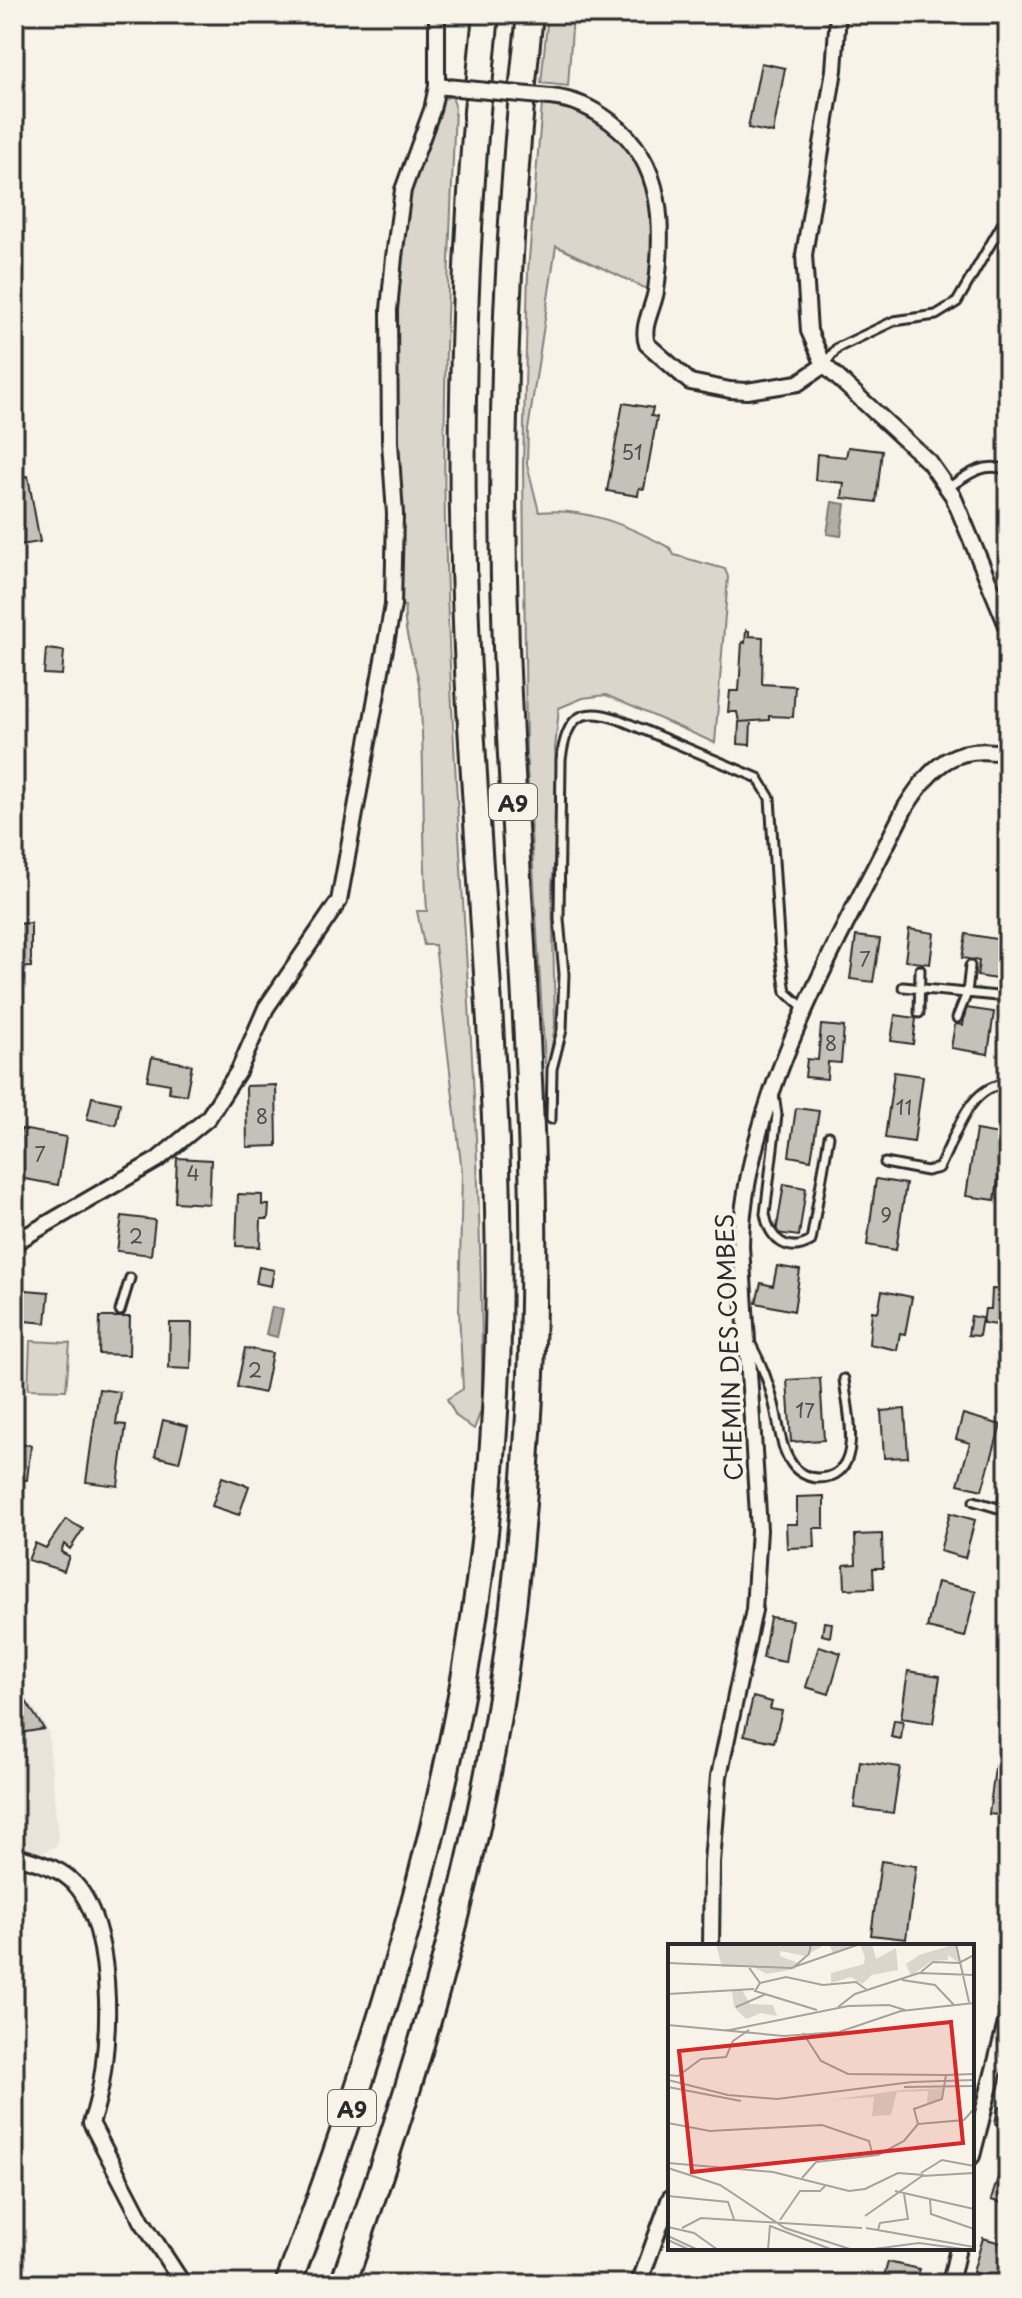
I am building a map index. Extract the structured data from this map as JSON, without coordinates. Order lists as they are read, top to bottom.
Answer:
{
  "streets": {
    "highway": ["A9"],
    "street": ["CHEMIN DES COMBES"]
  },
  "house_numbers": [
    "51",
    "7",
    "8",
    "11",
    "8",
    "7",
    "4",
    "9",
    "2",
    "2",
    "17"
  ]
}
